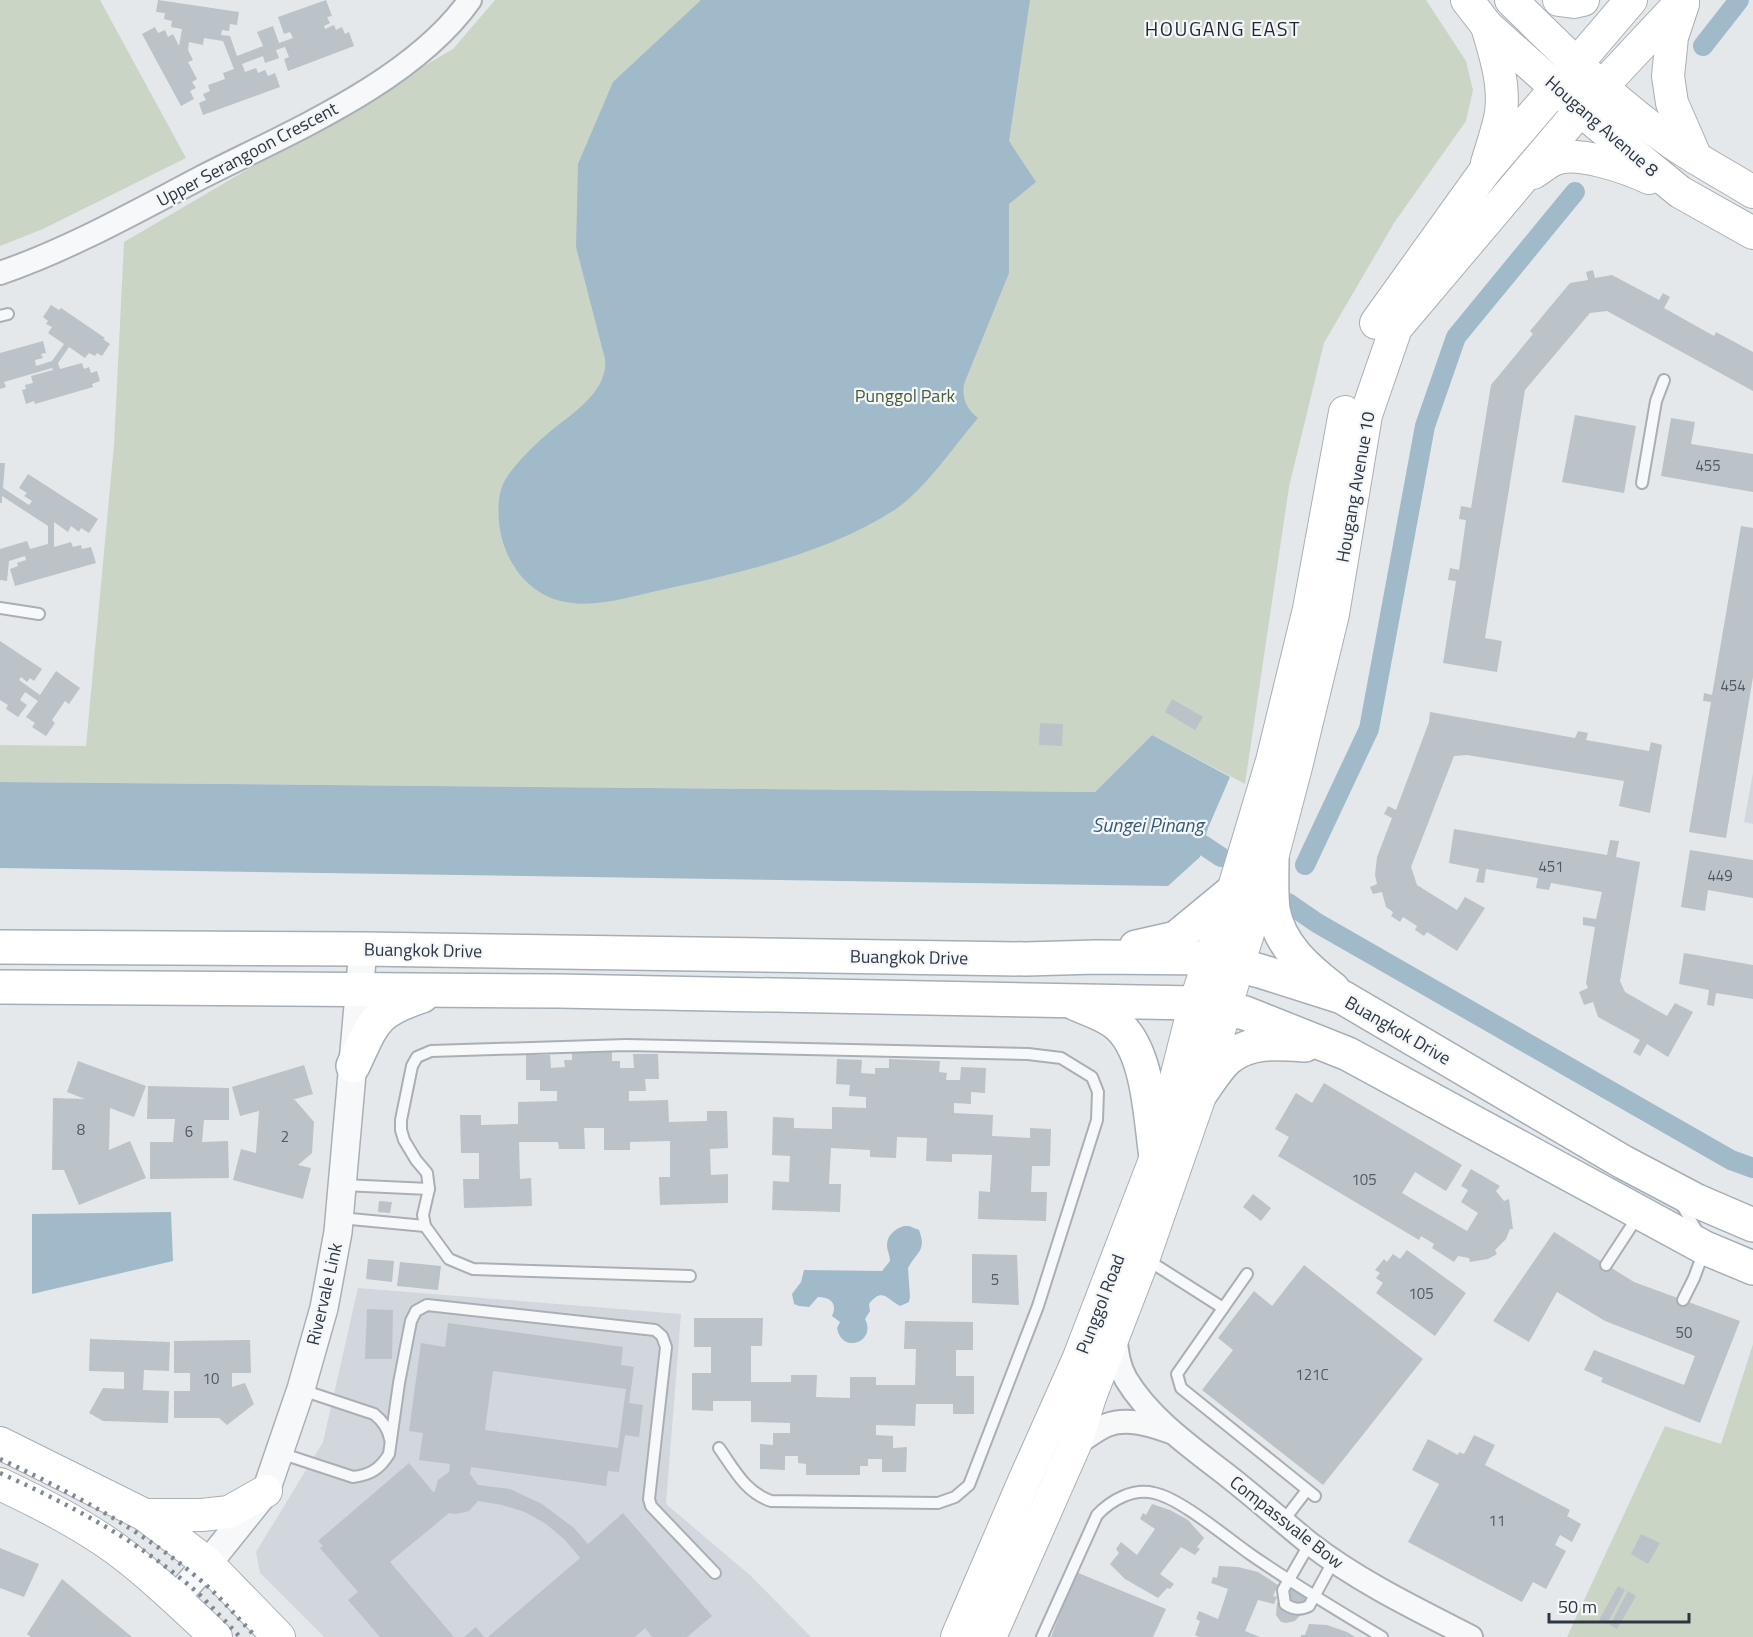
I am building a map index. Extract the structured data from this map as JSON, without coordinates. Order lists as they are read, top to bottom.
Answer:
{
  "streets": {
    "main road": [
      "Hougang Avenue 8",
      "Hougang Avenue 10",
      "Buangkok Drive",
      "Punggol Road"
    ],
    "street": ["Upper Serangoon Crescent", "Rivervale Link", "Compassvale Bow"]
  },
  "crossings": [
    ["Hougang Avenue 8", "Hougang Avenue 10"],
    ["Hougang Avenue 10", "Buangkok Drive"],
    ["Hougang Avenue 10", "Punggol Road"],
    ["Buangkok Drive", "Rivervale Link"],
    ["Buangkok Drive", "Punggol Road"],
    ["Punggol Road", "Compassvale Bow"]
  ],
  "districts": ["HOUGANG EAST"],
  "water": ["Sungei Pinang"],
  "parks": ["Punggol Park"],
  "house_numbers": [
    "455",
    "454",
    "451",
    "449",
    "8",
    "6",
    "2",
    "105",
    "5",
    "105",
    "50",
    "121C",
    "10",
    "11"
  ],
  "scale_bar": "50 m"
}
